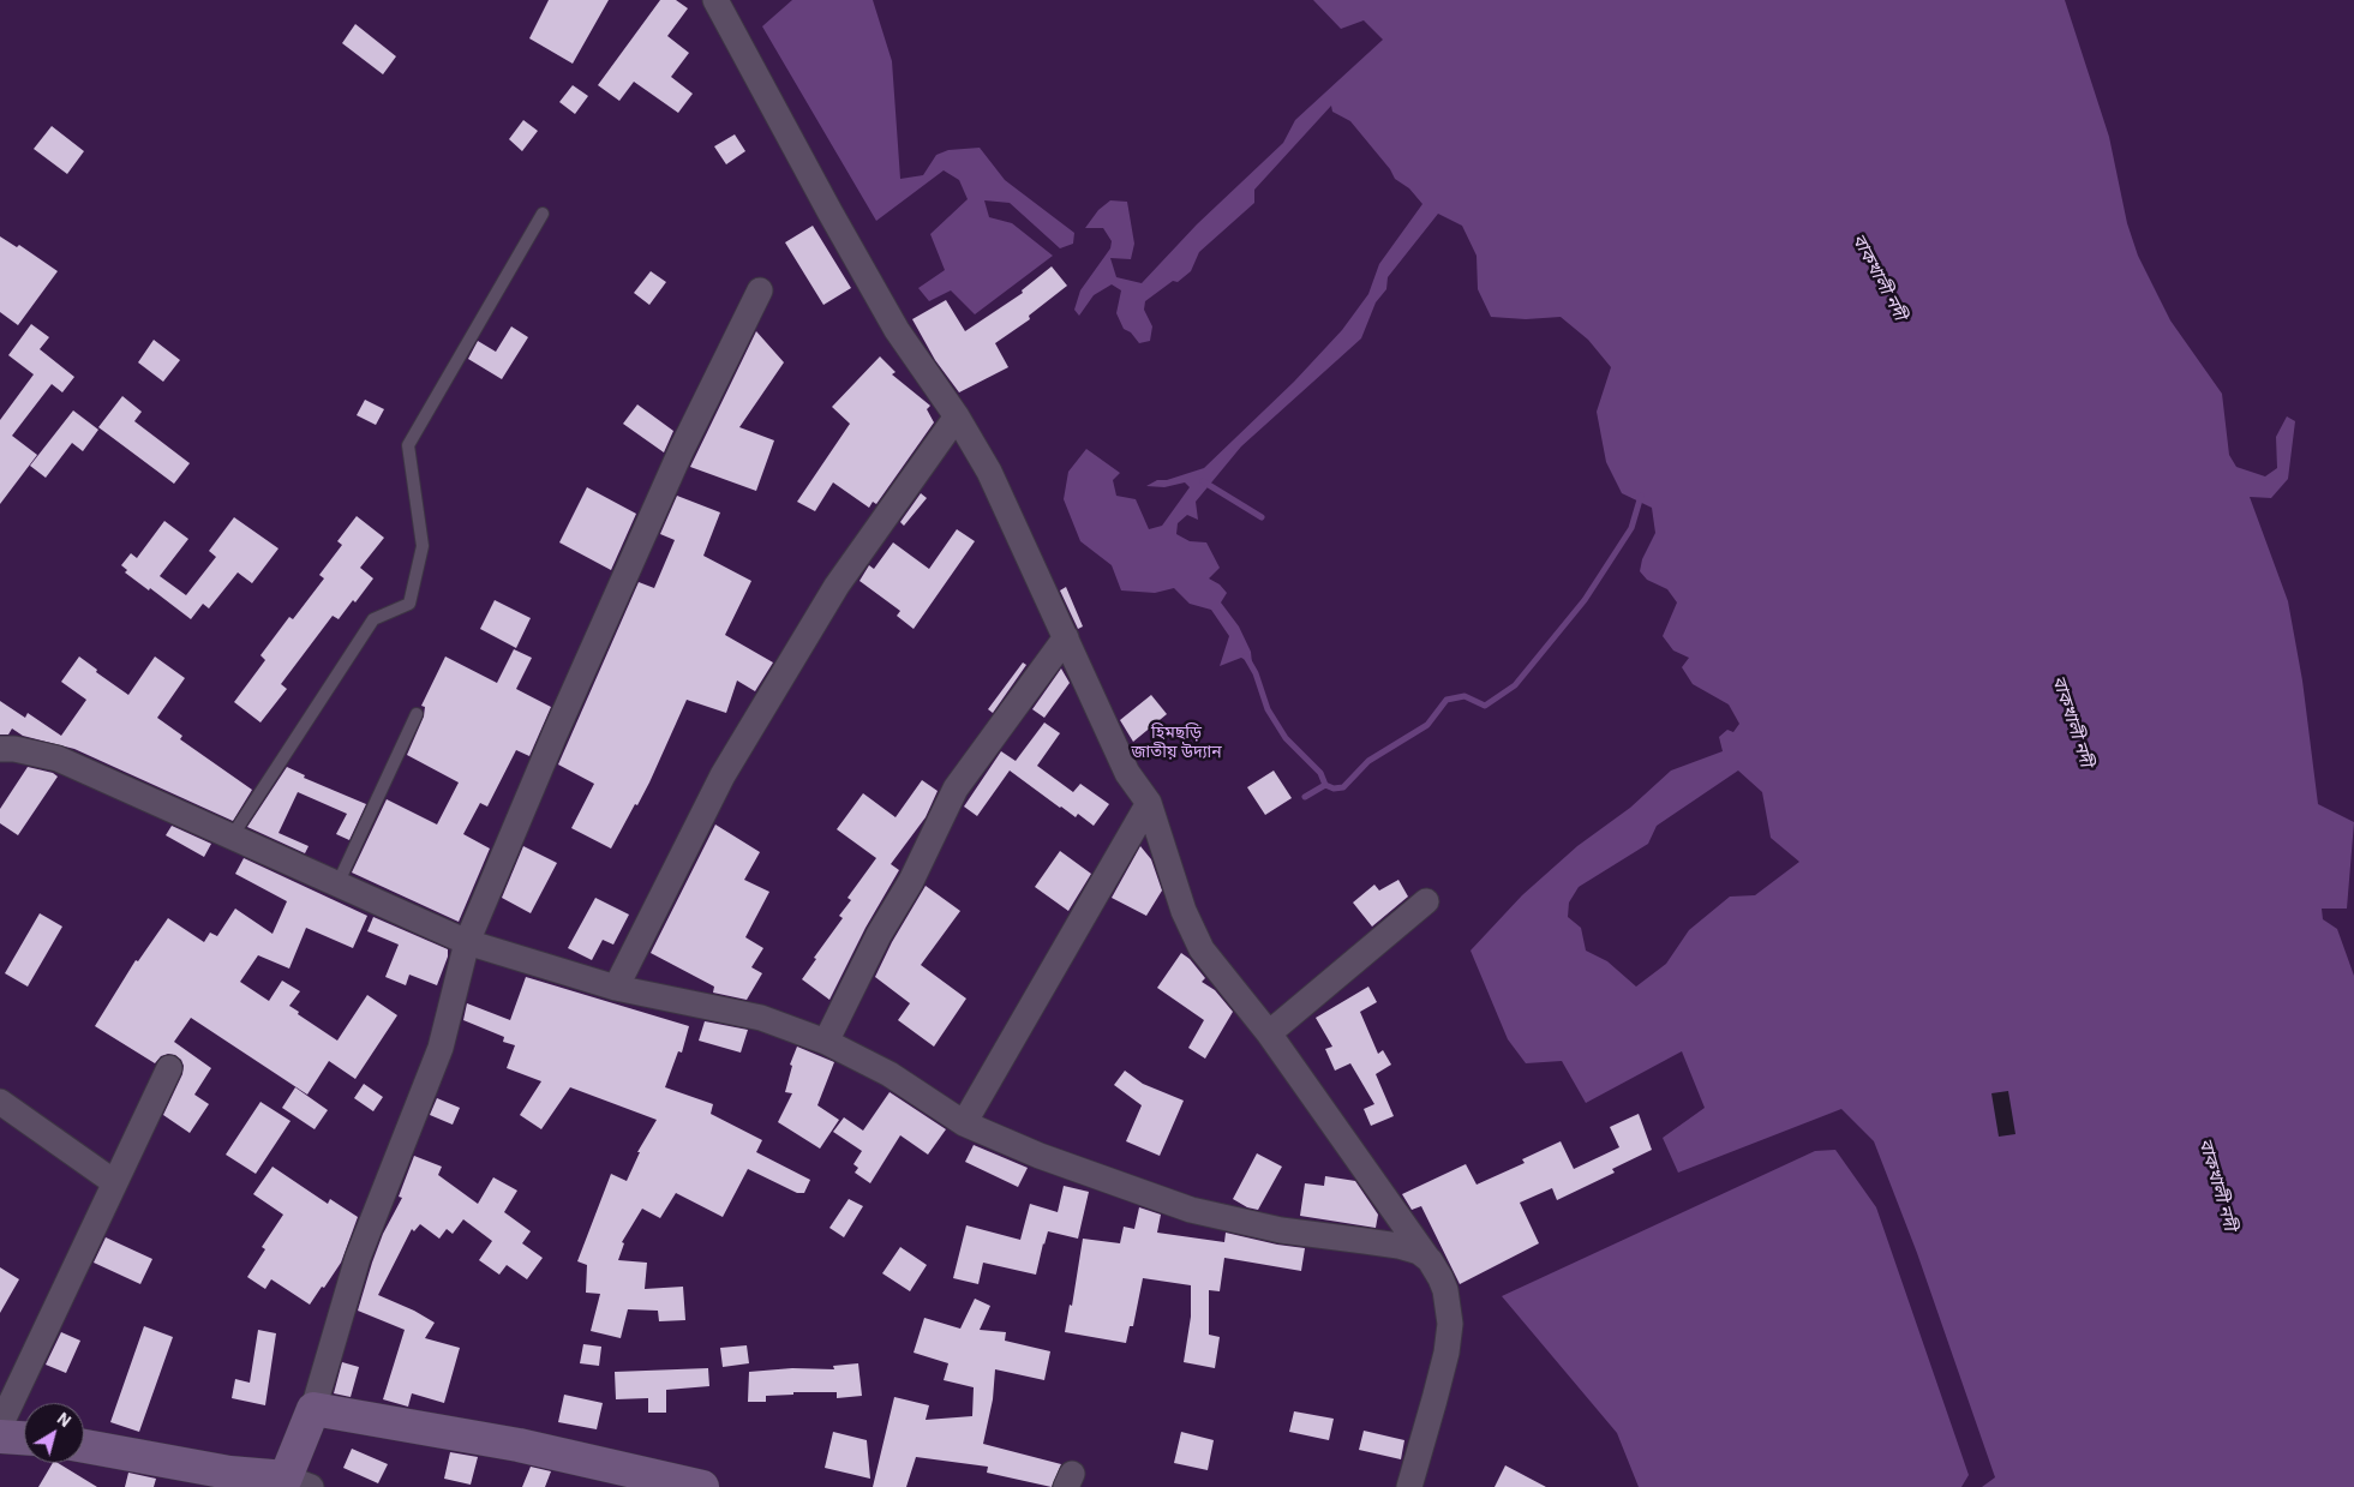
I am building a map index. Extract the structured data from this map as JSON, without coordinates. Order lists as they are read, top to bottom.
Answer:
{
  "water": ["বাকখালী নদী"],
  "parks": ["হিমছড়ি জাতীয় উদ্যান"],
  "north": "top right"
}
